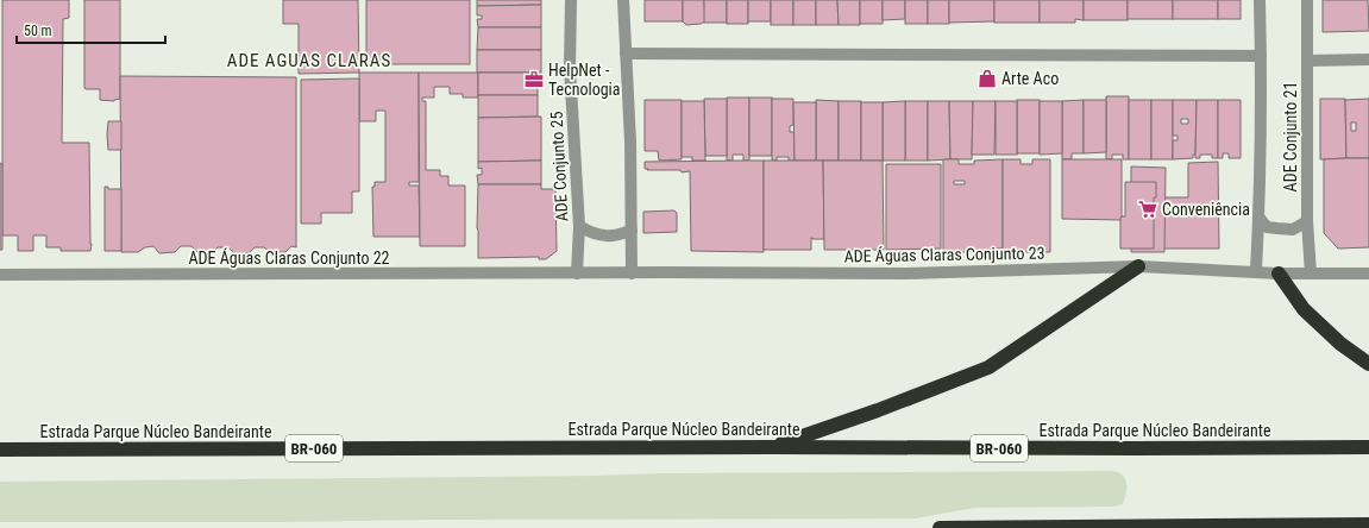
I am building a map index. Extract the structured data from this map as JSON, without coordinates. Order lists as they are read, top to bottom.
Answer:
{
  "streets": {
    "highway": ["Estrada Parque Núcleo Bandeirante", "BR-060"],
    "street": [
      "ADE Conjunto 21",
      "ADE Conjunto 25",
      "ADE Águas Claras Conjunto 23",
      "ADE Águas Claras Conjunto 22"
    ]
  },
  "crossings": [
    ["ADE Conjunto 21", "ADE Águas Claras Conjunto 23"],
    ["ADE Conjunto 25", "ADE Águas Claras Conjunto 23"],
    ["ADE Conjunto 25", "ADE Águas Claras Conjunto 22"],
    ["ADE Águas Claras Conjunto 23", "ADE Águas Claras Conjunto 22"]
  ],
  "districts": ["ADE AGUAS CLARAS"],
  "places": {
    "shop": ["Arte Aco"],
    "office": ["HelpNet - Tecnologia"],
    "supermarket": ["Conveniência"]
  },
  "scale_bar": "50 m"
}
